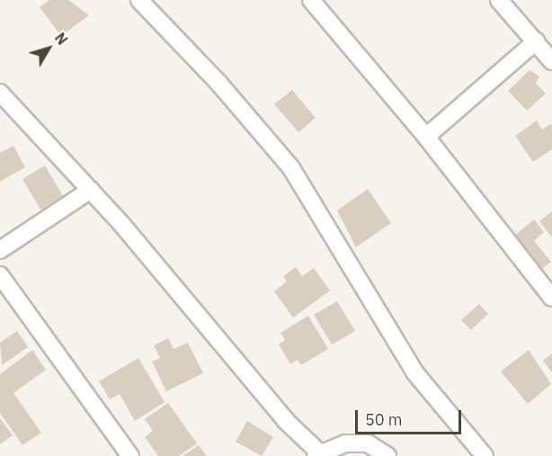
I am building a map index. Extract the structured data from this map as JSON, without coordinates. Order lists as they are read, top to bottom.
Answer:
{
  "scale_bar": "50 m",
  "north": "top right"
}
